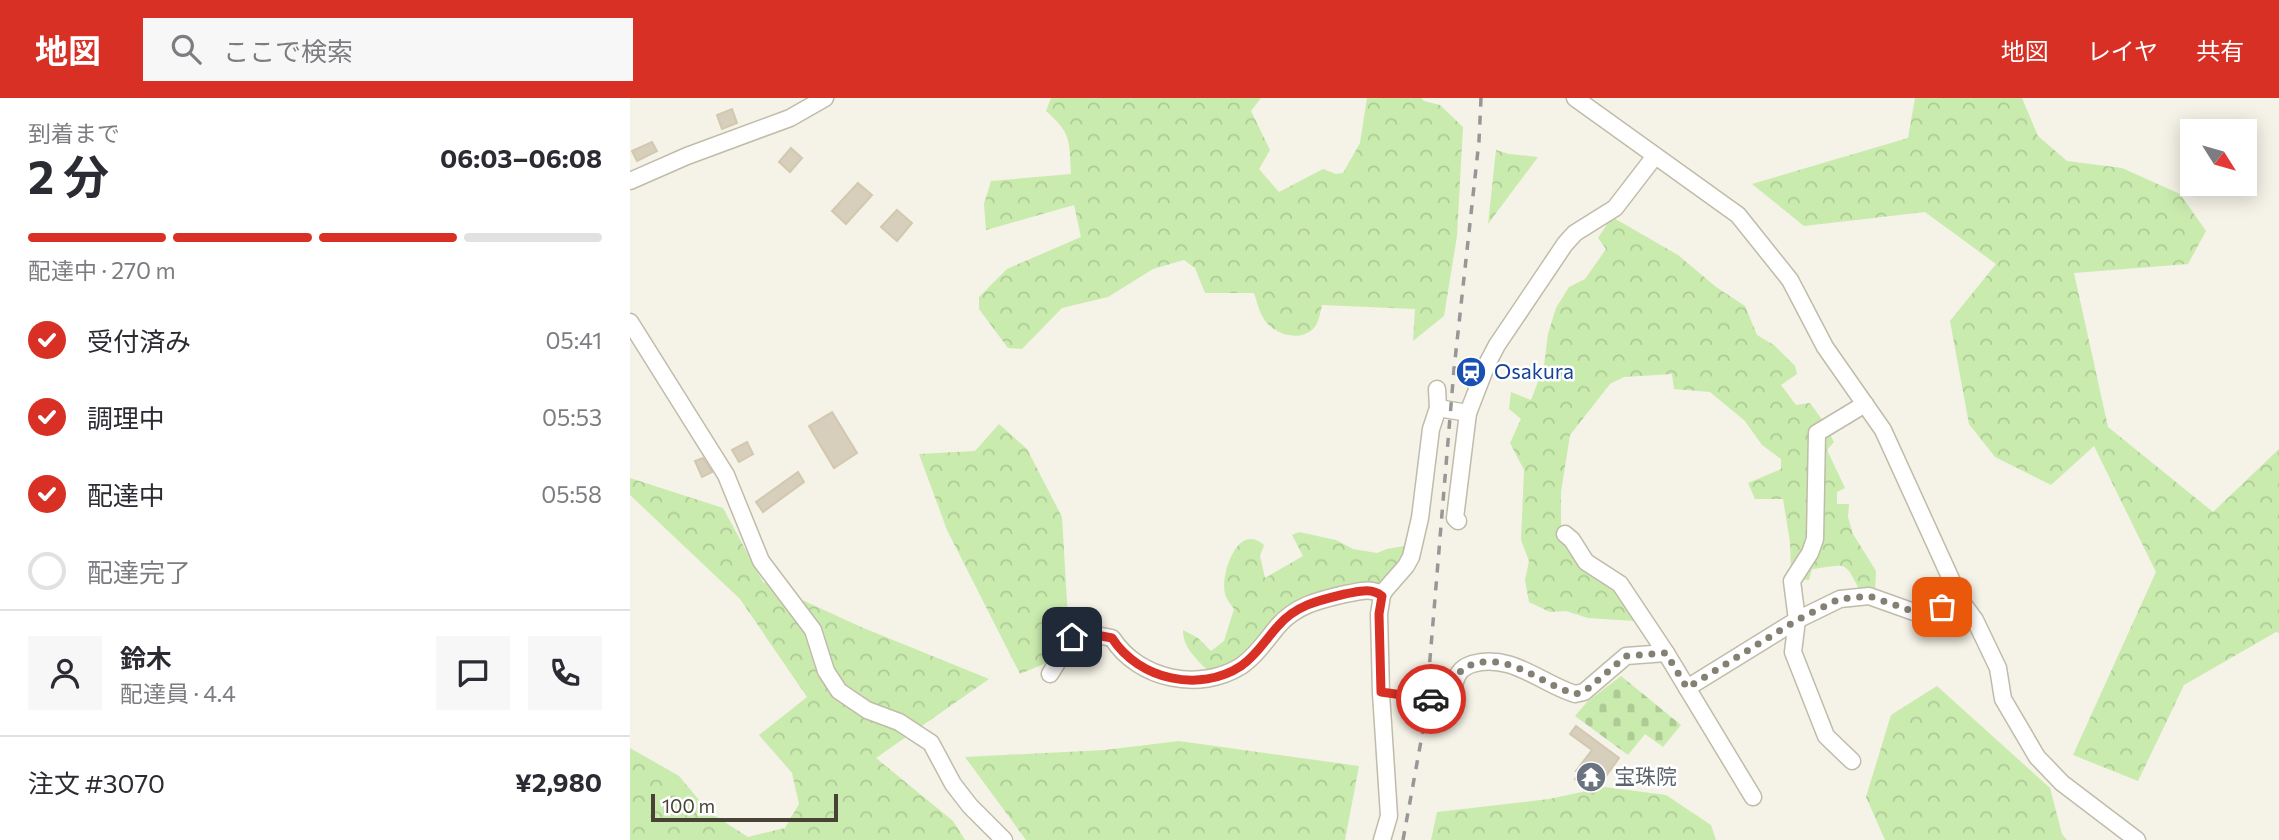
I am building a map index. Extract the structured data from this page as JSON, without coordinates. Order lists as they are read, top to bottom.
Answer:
{
  "places": {
    "station": ["Osakura"],
    "temple": ["宝珠院"]
  },
  "scale_bar": "100 m",
  "north": "bottom right",
  "page": {
    "header": "地図",
    "search": "ここで検索",
    "nav": ["地図", "レイヤ", "共有"],
    "heading": ["2 分", "到着まで", "06:03–06:08"],
    "panel": [
      "鈴木",
      "配達員 · 4.4",
      "注文 #3070",
      "¥2,980"
    ],
    "bar": "配達中 · 270 m",
    "list": [
      ["受付済み", "05:41"],
      ["調理中", "05:53"],
      ["配達中", "05:58"],
      "配達完了"
    ],
    "scale": "100 m"
  }
}
